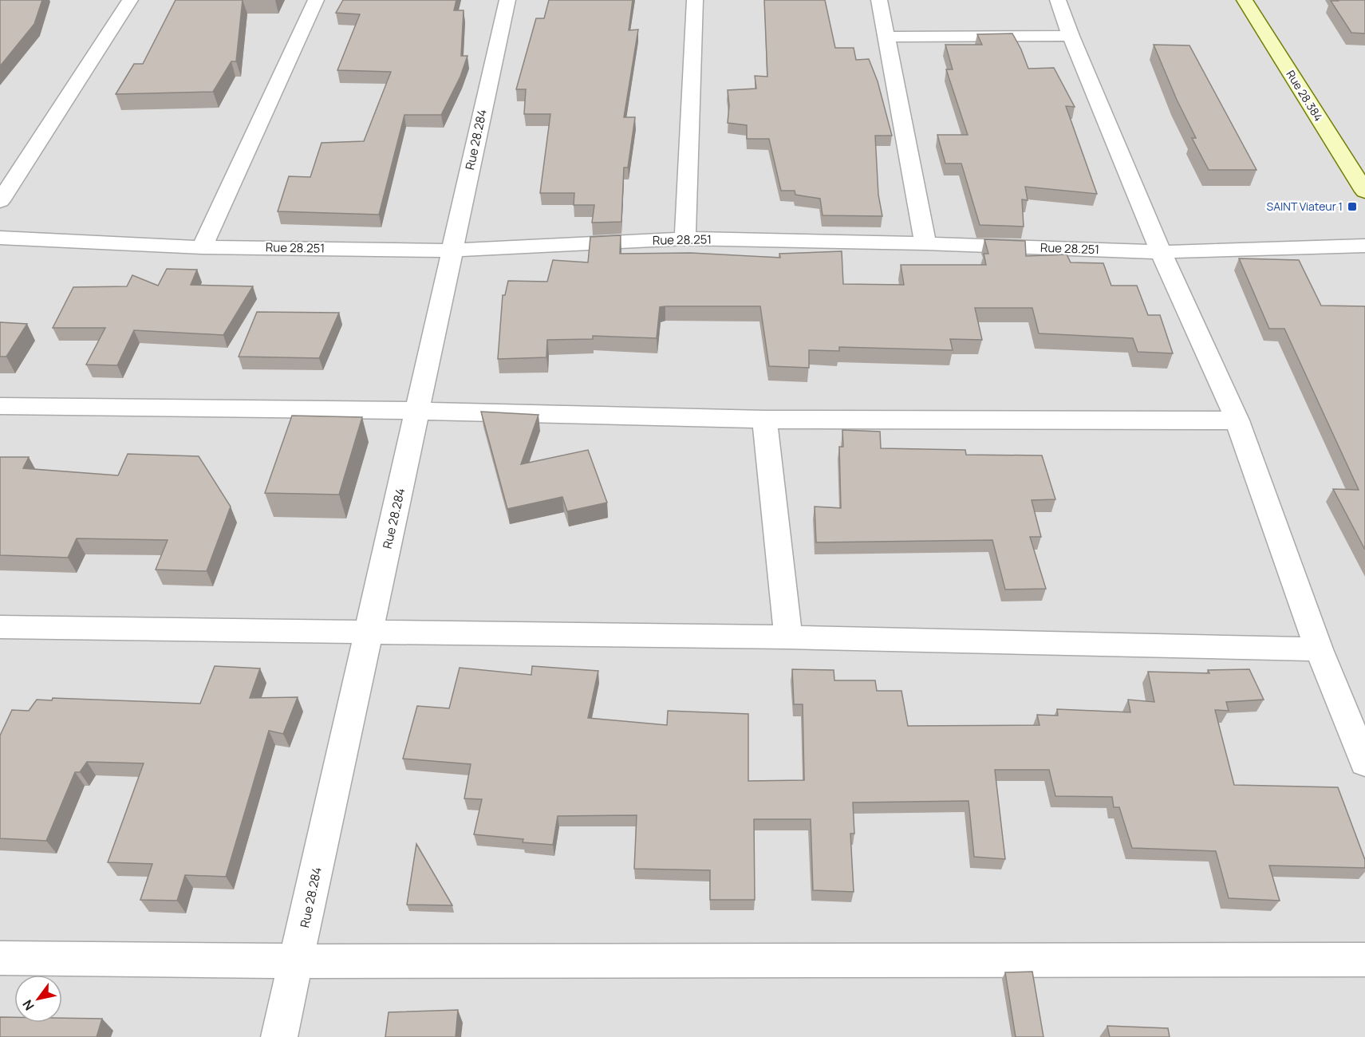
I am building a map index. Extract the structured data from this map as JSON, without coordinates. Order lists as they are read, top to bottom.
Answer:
{
  "streets": {
    "street": ["Rue 28.384", "Rue 28.284", "Rue 28.251"]
  },
  "crossings": [
    ["Rue 28.284", "Rue 28.251"]
  ],
  "places": {
    "transit": ["SAINT Viateur 1"]
  },
  "north": "bottom left"
}
